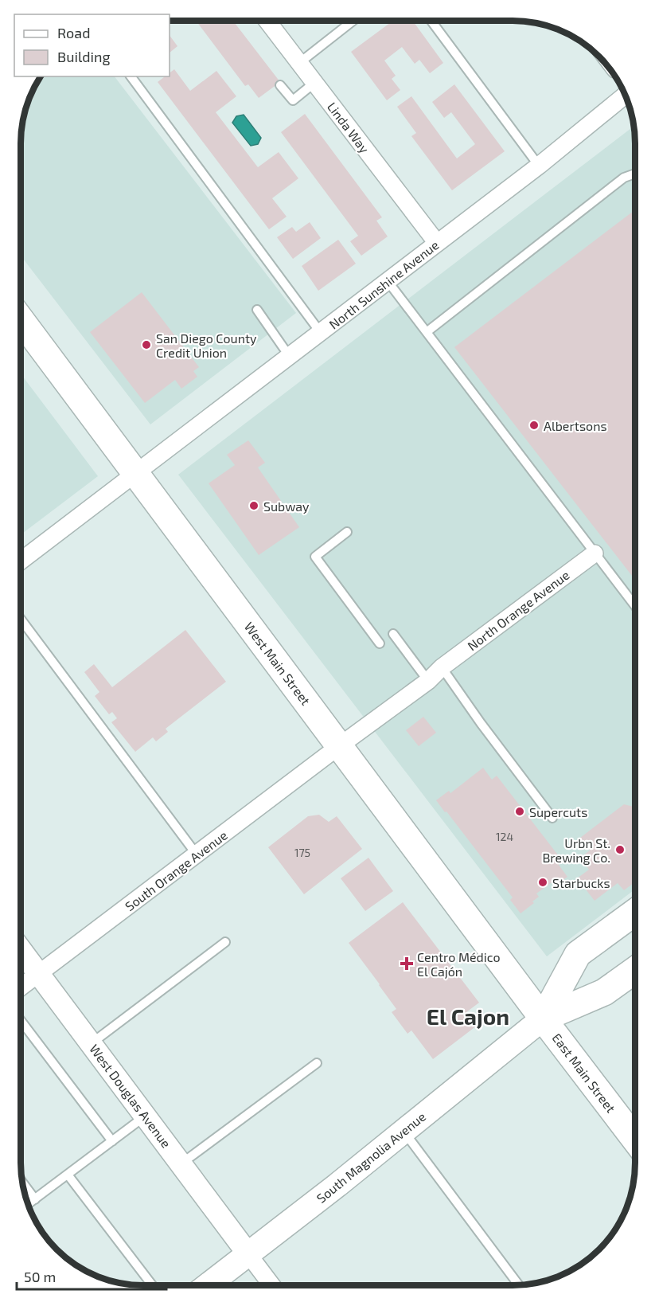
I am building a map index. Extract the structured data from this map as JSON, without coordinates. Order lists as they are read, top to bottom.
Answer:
{
  "streets": {
    "main road": ["West Main Street", "East Main Street", "South Magnolia Avenue"],
    "street": [
      "Linda Way",
      "North Sunshine Avenue",
      "North Orange Avenue",
      "South Orange Avenue",
      "West Douglas Avenue"
    ]
  },
  "crossings": [
    ["Linda Way", "North Sunshine Avenue"],
    ["North Sunshine Avenue", "West Main Street"],
    ["West Main Street", "South Orange Avenue"],
    ["West Main Street", "East Main Street"],
    ["West Main Street", "South Magnolia Avenue"],
    ["South Orange Avenue", "West Douglas Avenue"],
    ["East Main Street", "South Magnolia Avenue"],
    ["West Douglas Avenue", "South Magnolia Avenue"]
  ],
  "districts": ["El Cajon"],
  "places": {
    "other": [
      "San Diego County Credit Union",
      "Albertsons",
      "Subway",
      "Supercuts",
      "Urbn St. Brewing Co.",
      "Starbucks"
    ],
    "health": ["Centro Médico El Cajón"]
  },
  "house_numbers": ["124", "175"],
  "legend": ["Road", "Building"],
  "scale_bar": "50 m"
}
